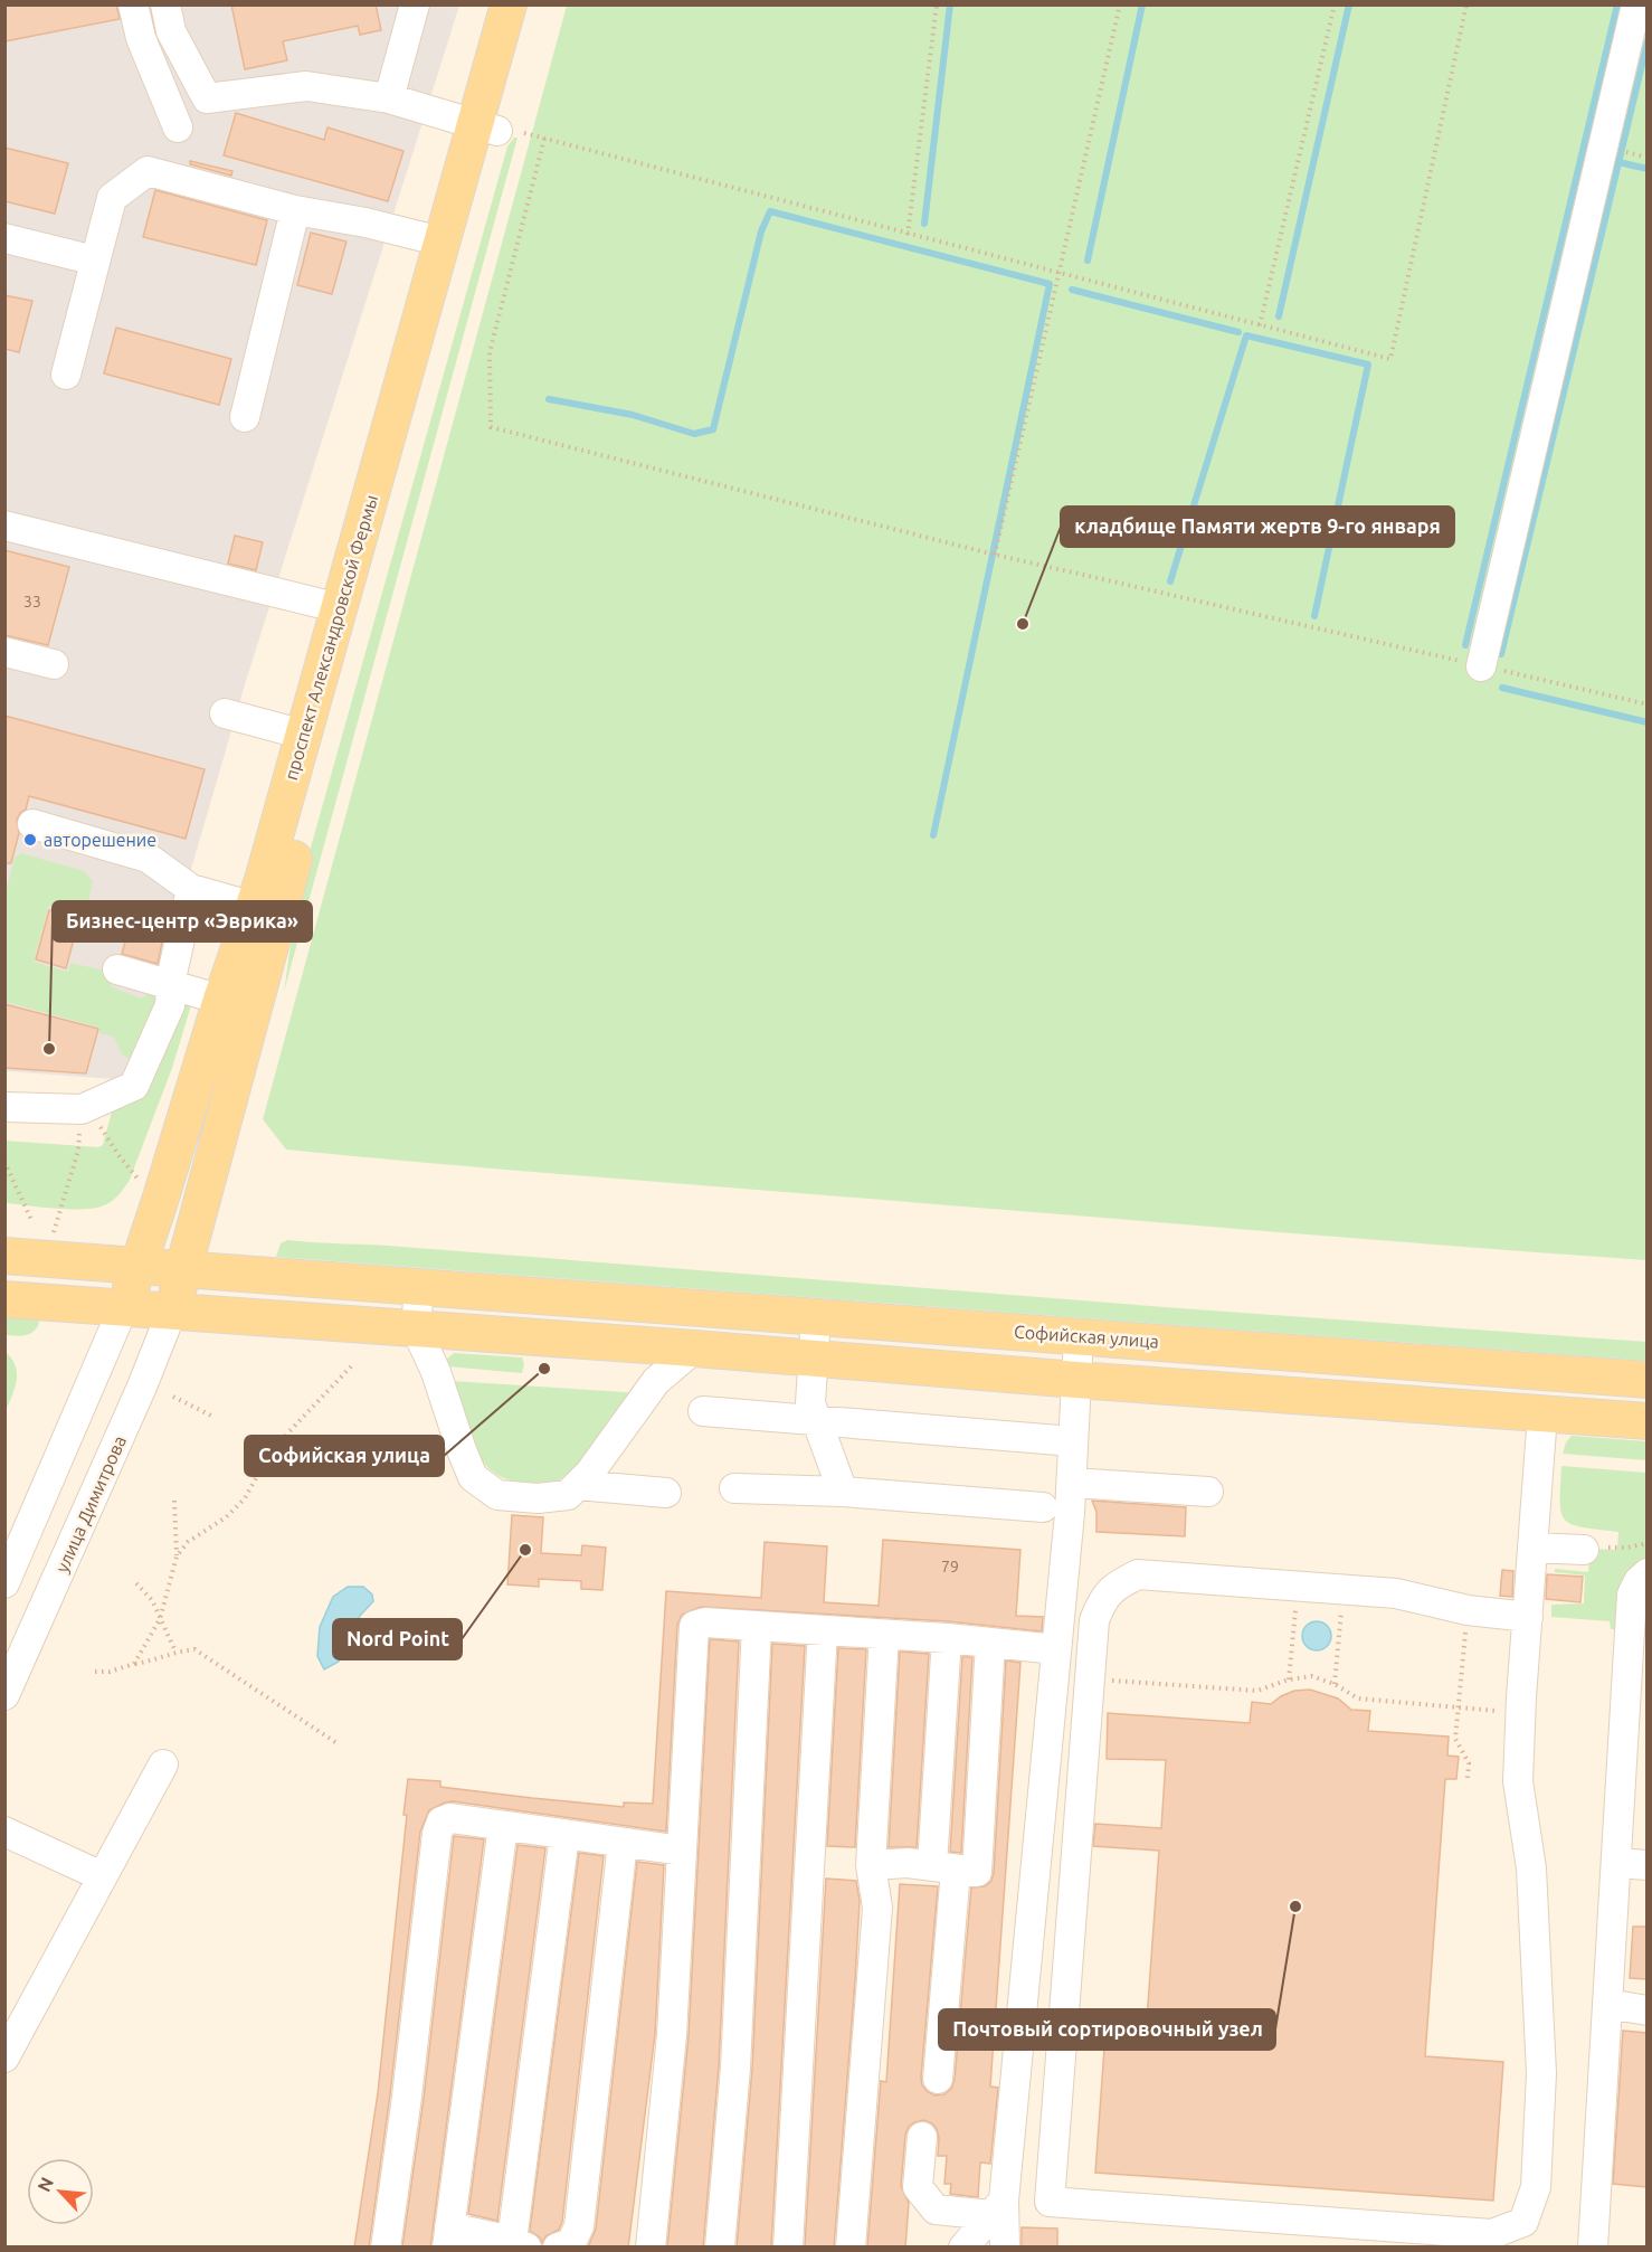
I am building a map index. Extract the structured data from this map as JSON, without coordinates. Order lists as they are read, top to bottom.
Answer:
{
  "streets": {
    "main road": ["проспект Александровской Фермы", "Софийская улица"],
    "street": ["улица Димитрова"]
  },
  "crossings": [
    ["проспект Александровской Фермы", "Софийская улица"],
    ["проспект Александровской Фермы", "улица Димитрова"]
  ],
  "places": [
    "кладбище Памяти жертв 9-го января",
    "авторешение",
    "Бизнес-центр «Эврика»",
    "Софийская улица",
    "Nord Point",
    "Почтовый сортировочный узел"
  ],
  "house_numbers": ["33", "79"],
  "north": "top left"
}
